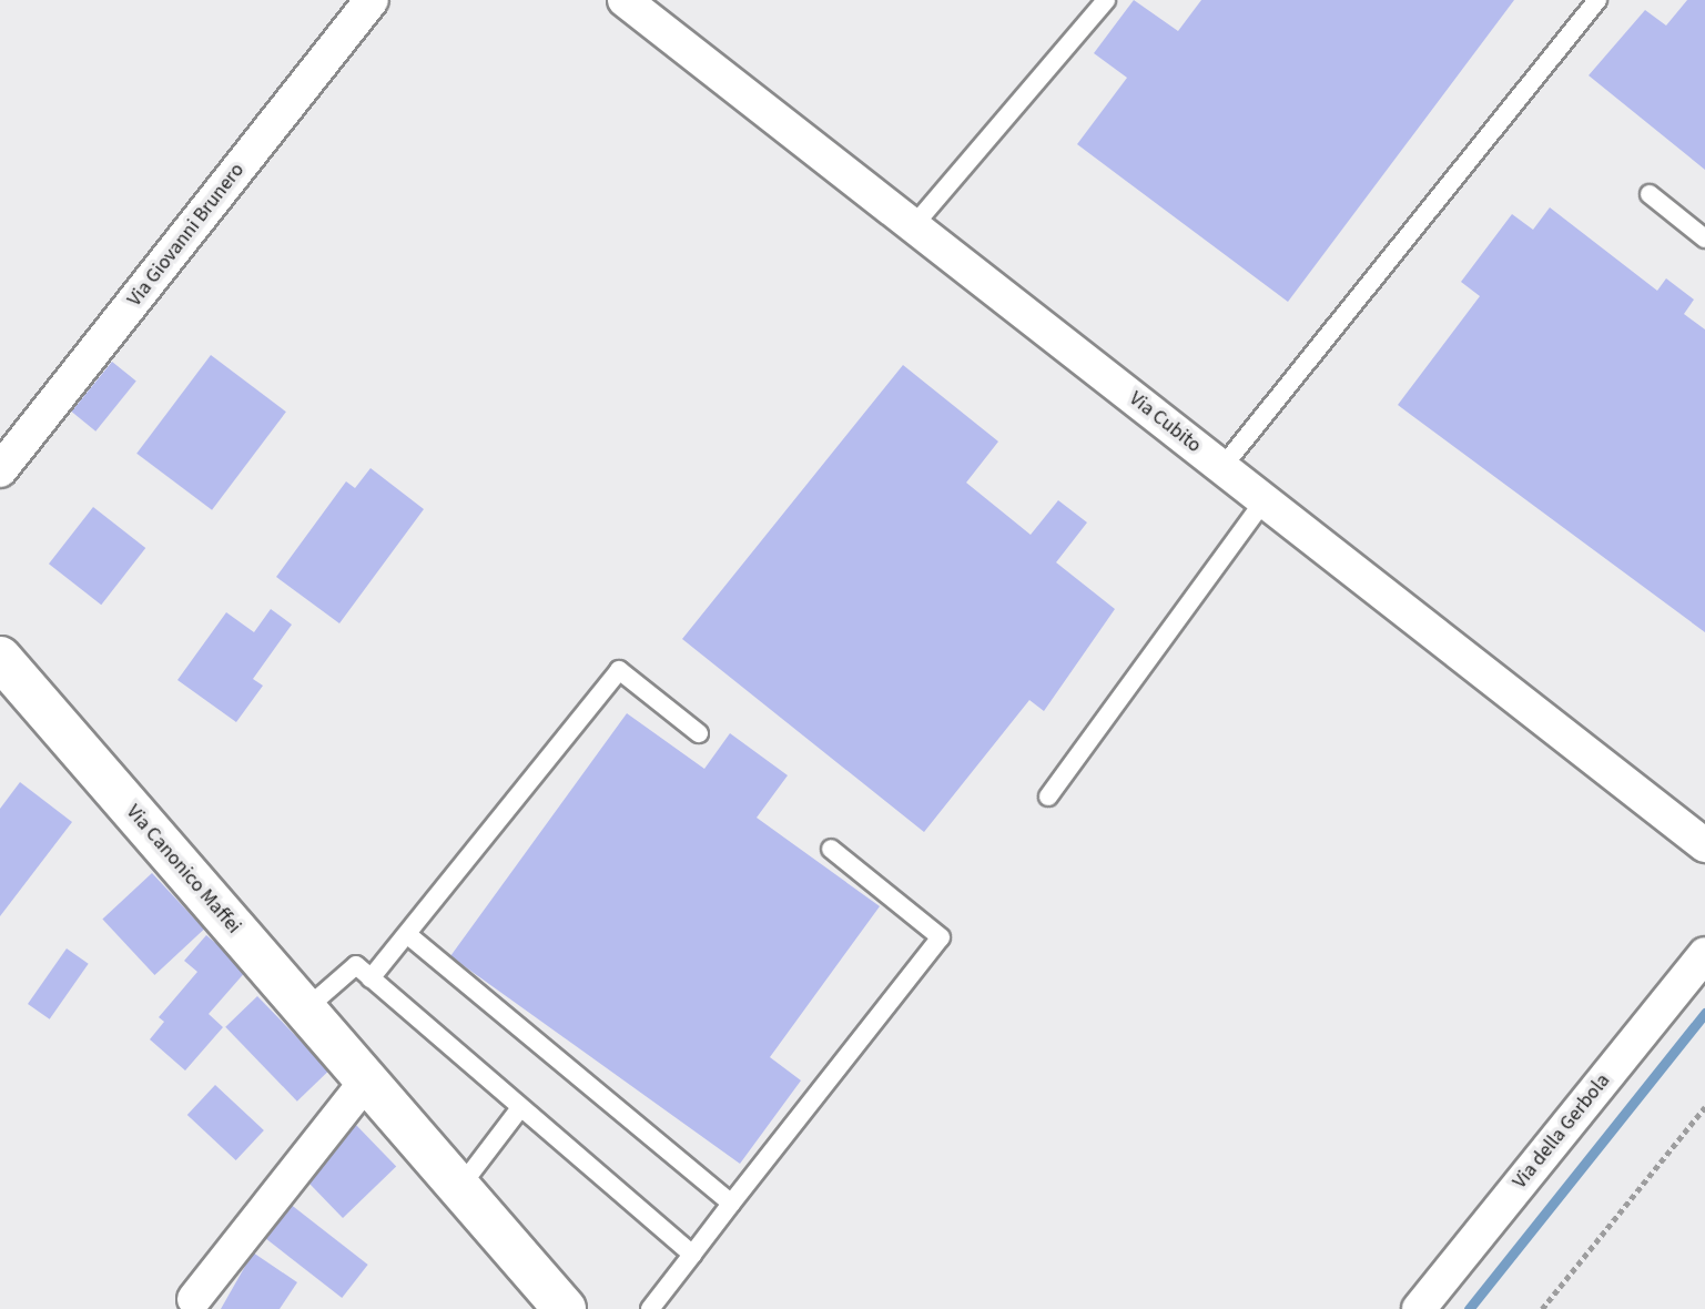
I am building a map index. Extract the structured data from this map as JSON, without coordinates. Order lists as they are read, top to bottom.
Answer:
{
  "streets": {
    "street": [
      "Via Giovanni Brunero",
      "Via Cubito",
      "Via Canonico Maffei",
      "Via della Gerbola"
    ]
  }
}
